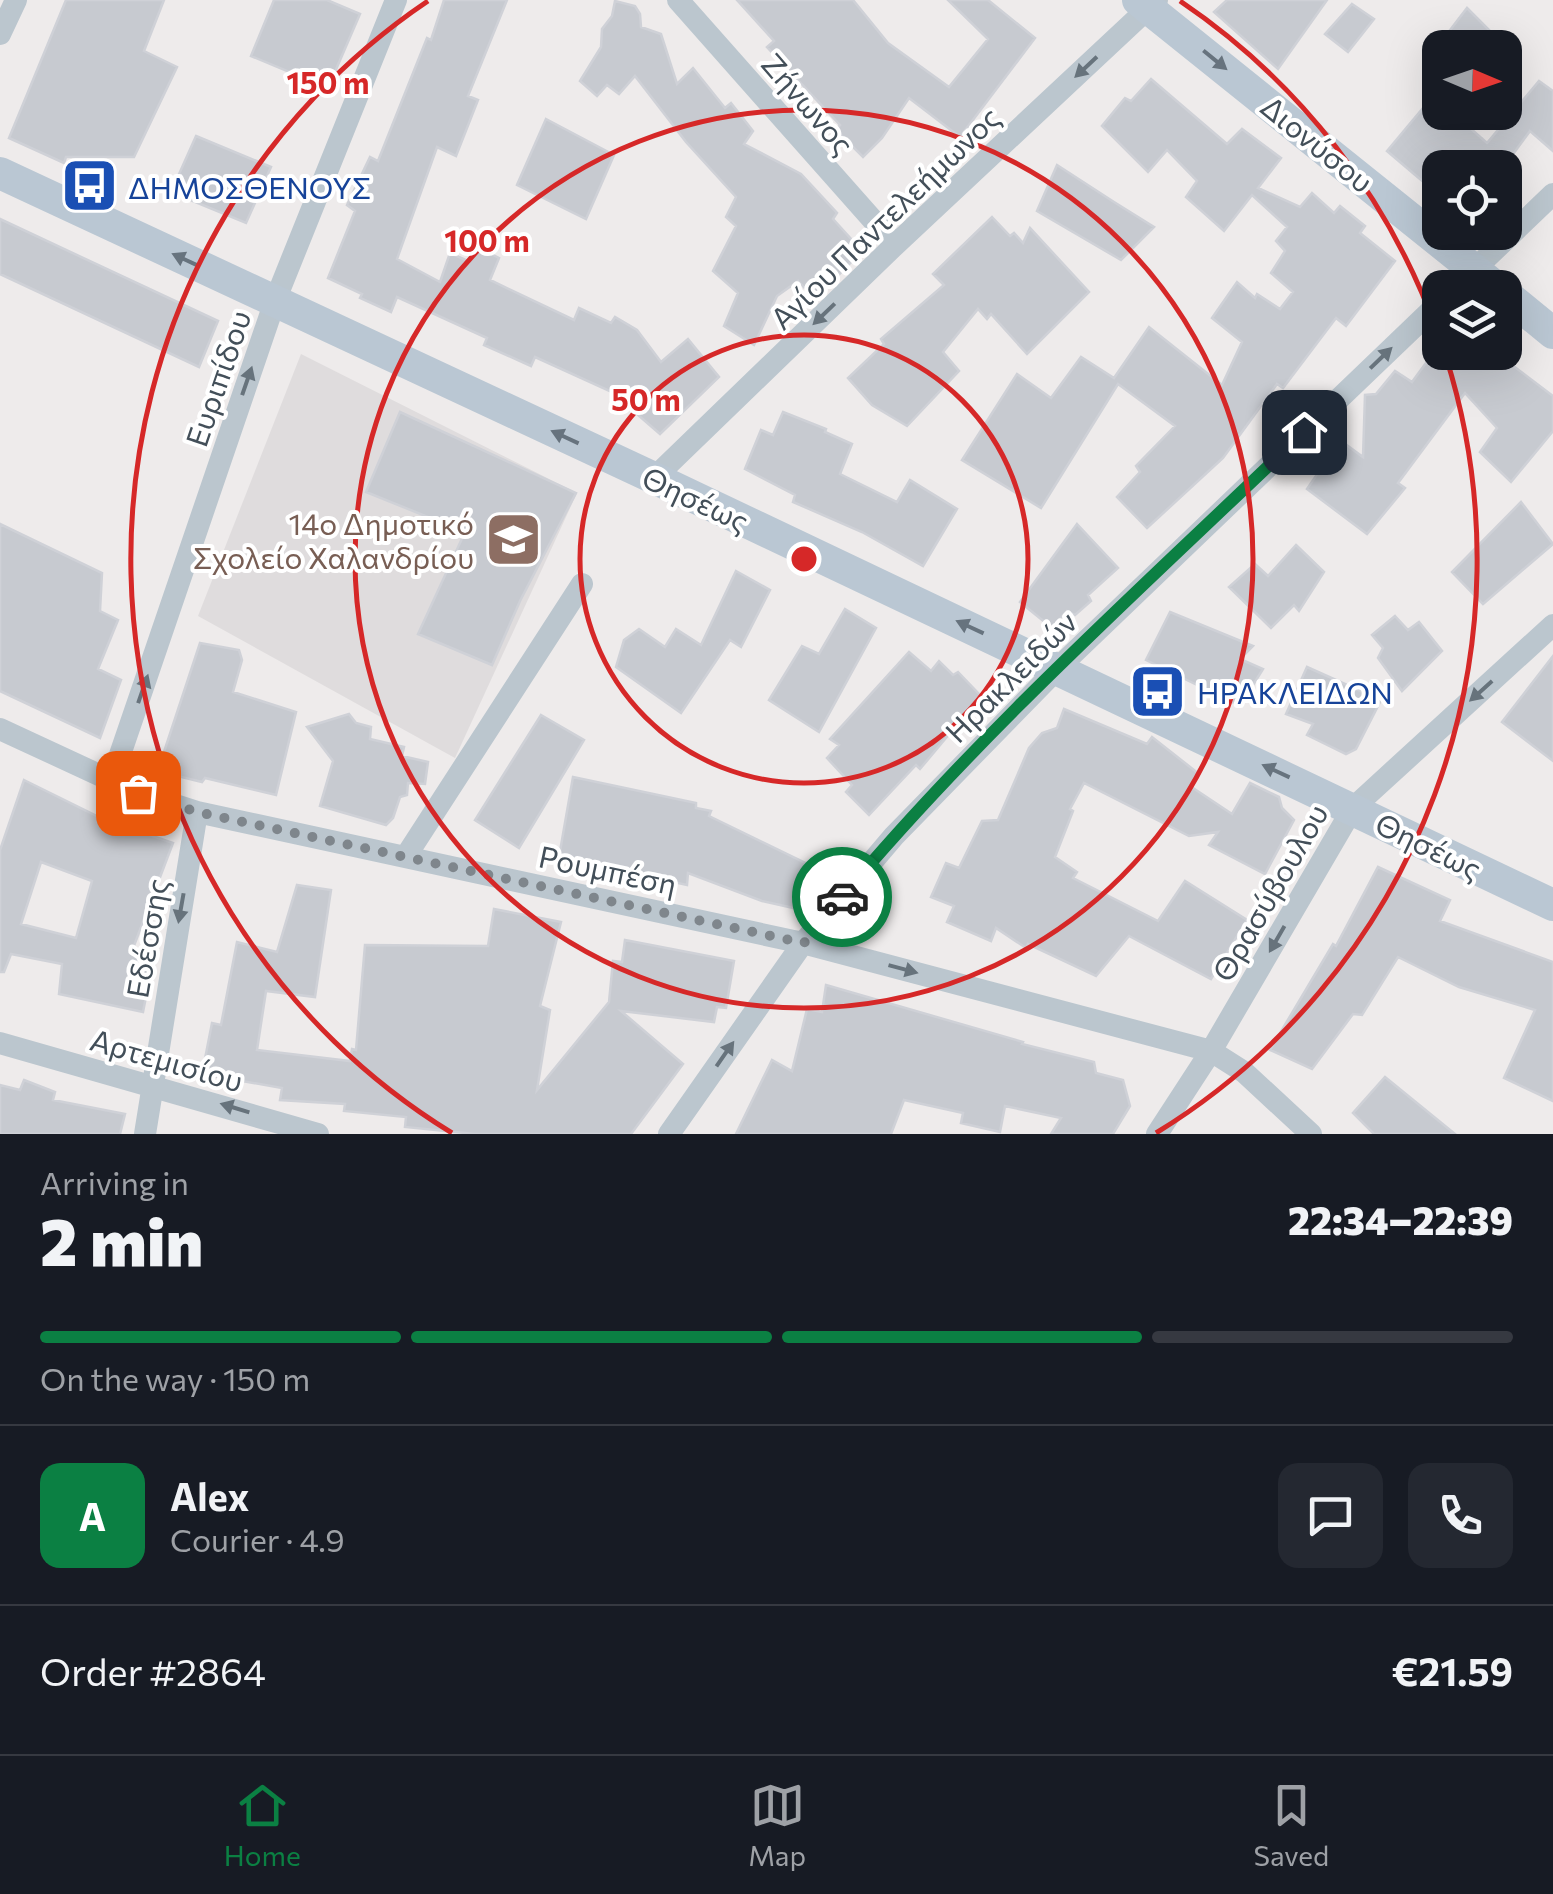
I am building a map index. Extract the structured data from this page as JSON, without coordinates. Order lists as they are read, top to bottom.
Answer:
{
  "streets": {
    "street": [
      "Ζήνωνος",
      "Διονύσου",
      "Αγίου Παντελεήμωνος",
      "Ευριπίδου",
      "Θησέως",
      "Ηρακλειδών",
      "Ρουμπέση",
      "Θρασύβουλου",
      "Εδέσσης",
      "Αρτεμισίου"
    ]
  },
  "crossings": [
    ["Ζήνωνος", "Αγίου Παντελεήμωνος"],
    ["Διονύσου", "Αγίου Παντελεήμωνος"],
    ["Αγίου Παντελεήμωνος", "Θησέως"],
    ["Ευριπίδου", "Θησέως"],
    ["Ευριπίδου", "Ρουμπέση"],
    ["Θησέως", "Ηρακλειδών"],
    ["Θησέως", "Θρασύβουλου"],
    ["Ηρακλειδών", "Ρουμπέση"],
    ["Ρουμπέση", "Θρασύβουλου"],
    ["Ρουμπέση", "Εδέσσης"],
    ["Εδέσσης", "Αρτεμισίου"]
  ],
  "one_way": [
    "Διονύσου",
    "Αγίου Παντελεήμωνος",
    "Ευριπίδου",
    "Θησέως",
    "Ηρακλειδών",
    "Θρασύβουλου",
    "Εδέσσης",
    "Αρτεμισίου"
  ],
  "places": {
    "bus stop": ["ΔΗΜΟΣΘΕΝΟΥΣ", "ΗΡΑΚΛΕΙΔΩΝ"],
    "school or university": ["14ο Δημοτικό Σχολείο Χαλανδρίου"]
  },
  "north": "right",
  "page": {
    "heading": ["2 min", "Arriving in", "22:34–22:39"],
    "panel": [
      "Alex",
      "Courier · 4.9",
      "Order #2864",
      "€21.59"
    ],
    "bar": "On the way · 150 m",
    "round": "A",
    "tabs": ["Home", "Map", "Saved"]
  },
  "rings": ["150 m", "100 m", "50 m"]
}
